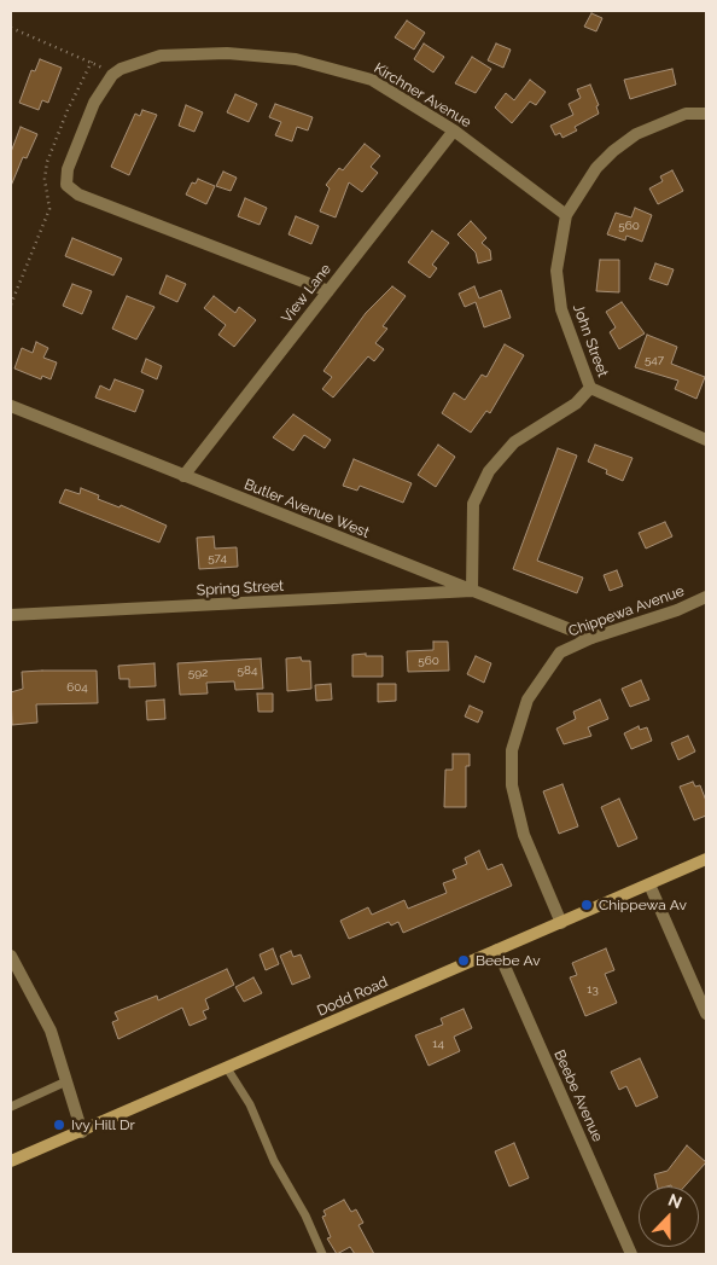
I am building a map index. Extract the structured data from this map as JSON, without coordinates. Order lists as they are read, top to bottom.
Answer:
{
  "streets": {
    "main road": ["Dodd Road"],
    "street": [
      "Kirchner Avenue",
      "View Lane",
      "John Street",
      "Butler Avenue West",
      "Spring Street",
      "Chippewa Avenue",
      "Beebe Avenue"
    ]
  },
  "crossings": [
    ["Kirchner Avenue", "View Lane"],
    ["Kirchner Avenue", "John Street"],
    ["View Lane", "Butler Avenue West"],
    ["Butler Avenue West", "Spring Street"],
    ["Butler Avenue West", "Chippewa Avenue"],
    ["Chippewa Avenue", "Dodd Road"],
    ["Dodd Road", "Beebe Avenue"]
  ],
  "places": ["Chippewa Av", "Beebe Av", "Ivy Hill Dr"],
  "house_numbers": [
    "560",
    "547",
    "574",
    "560",
    "584",
    "592",
    "604",
    "13",
    "14"
  ],
  "north": "top"
}
